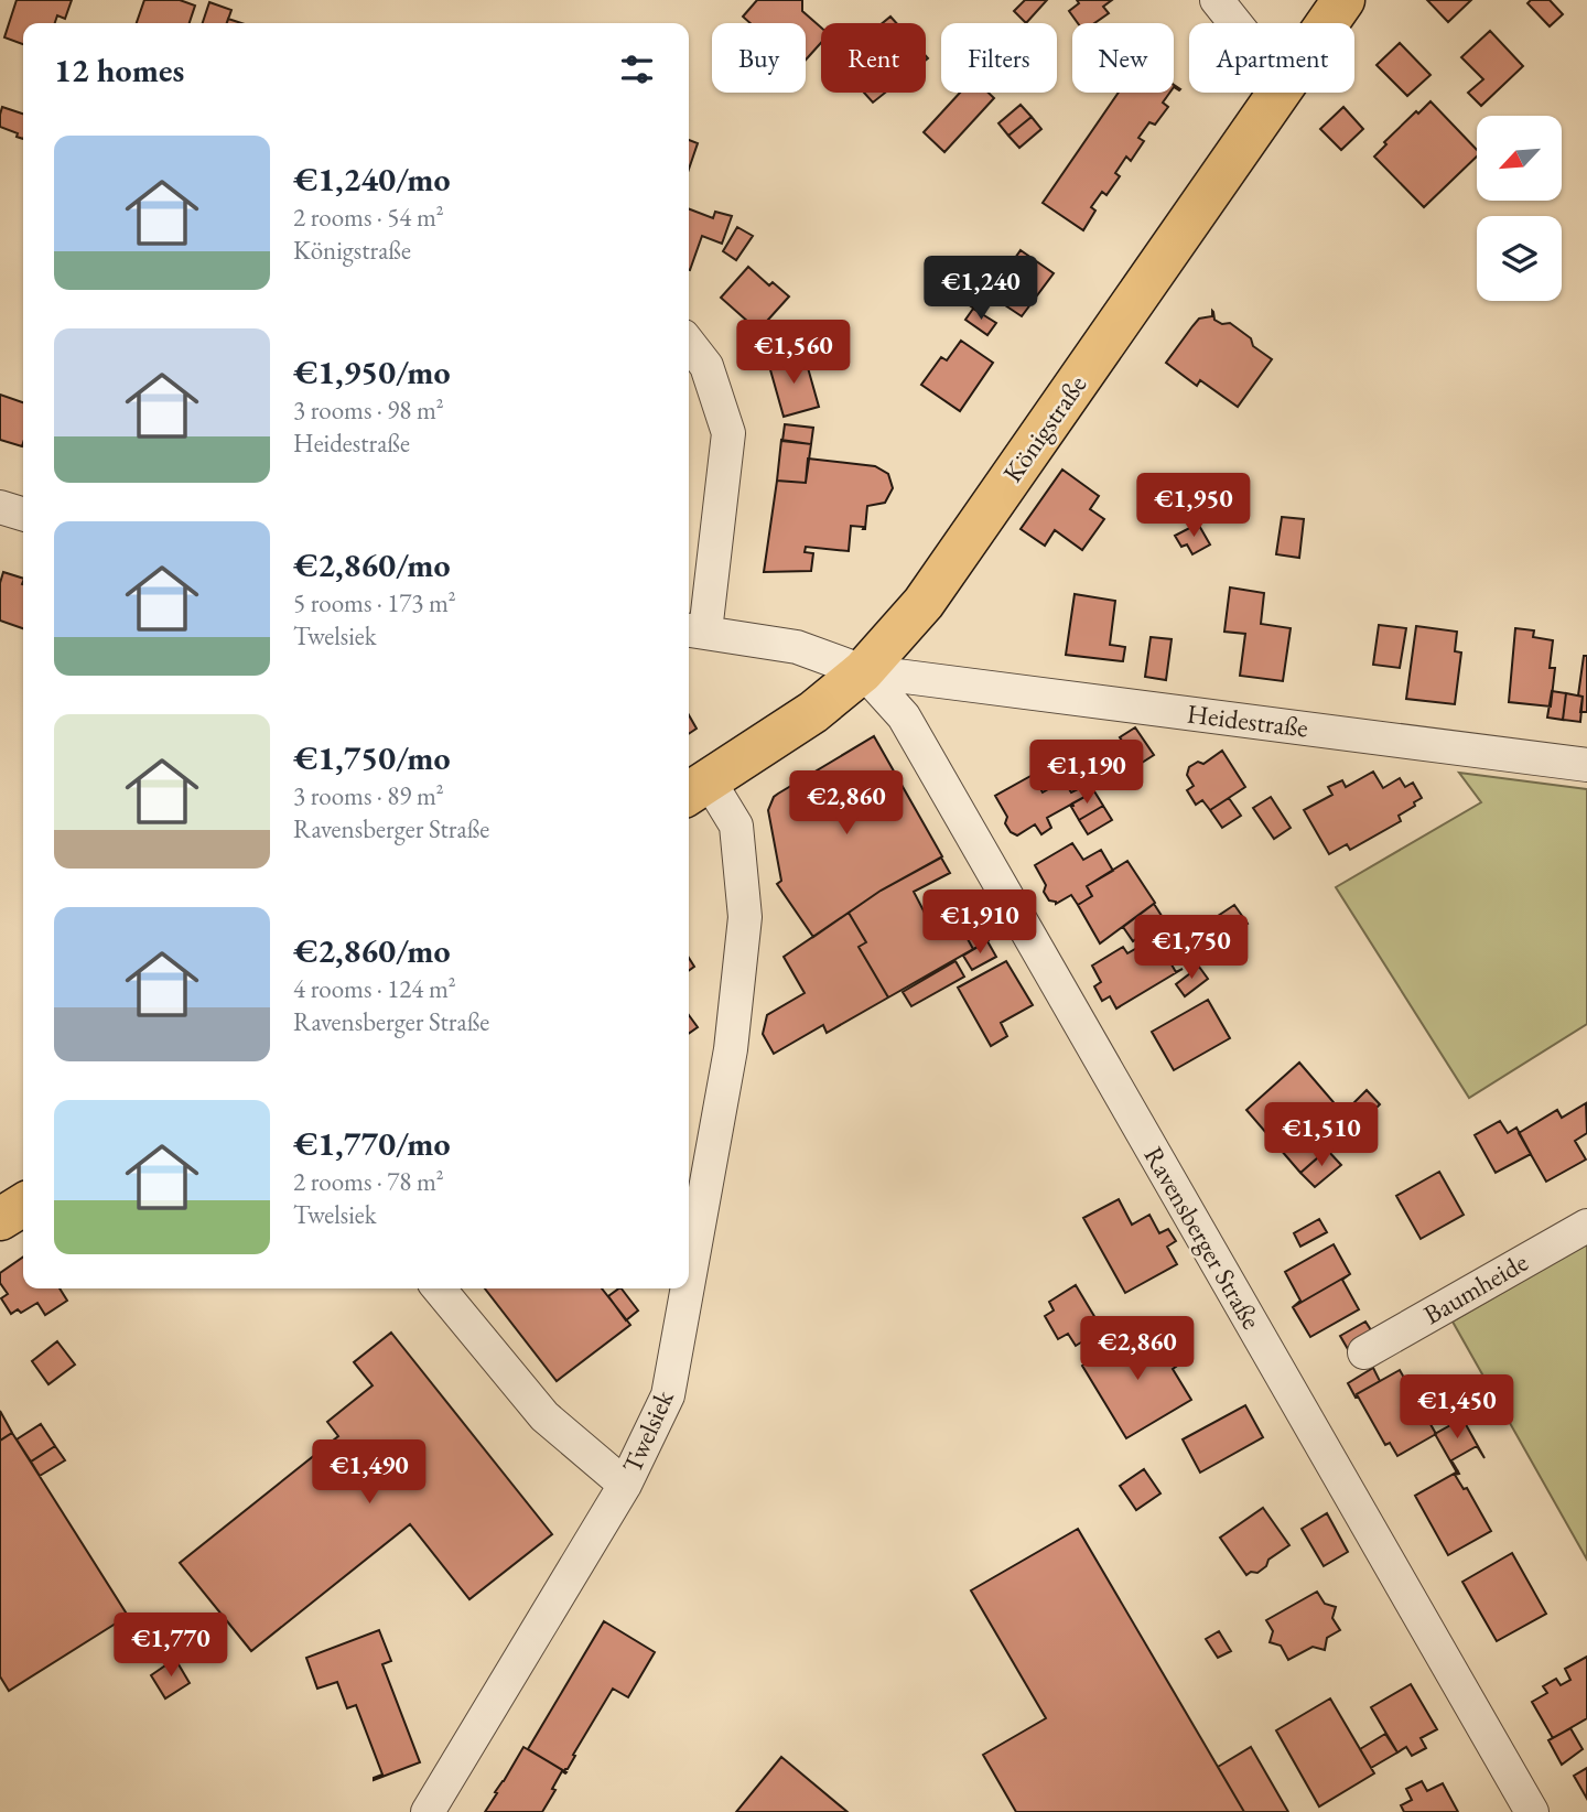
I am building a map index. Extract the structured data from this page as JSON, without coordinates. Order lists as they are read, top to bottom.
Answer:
{
  "streets": {
    "main road": ["Königstraße"],
    "street": [
      "Heidestraße",
      "Ravensberger Straße",
      "Baumheide",
      "Twelsiek"
    ]
  },
  "crossings": [
    ["Königstraße", "Heidestraße"],
    ["Königstraße", "Ravensberger Straße"],
    ["Königstraße", "Twelsiek"],
    ["Heidestraße", "Ravensberger Straße"]
  ],
  "north": "bottom left",
  "page": {
    "chip": [
      "Buy",
      "Rent",
      "Filters",
      "New",
      "Apartment"
    ],
    "heading": "12 homes",
    "list": [
      {
        "name": "€1,240/mo",
        "note": "2 rooms · 54 m² · Königstraße"
      },
      {
        "name": "€1,950/mo",
        "note": "3 rooms · 98 m² · Heidestraße"
      },
      {
        "name": "€2,860/mo",
        "note": "5 rooms · 173 m² · Twelsiek"
      },
      {
        "name": "€1,750/mo",
        "note": "3 rooms · 89 m² · Ravensberger Straße"
      },
      {
        "name": "€2,860/mo",
        "note": "4 rooms · 124 m² · Ravensberger Straße"
      },
      {
        "name": "€1,770/mo",
        "note": "2 rooms · 78 m² · Twelsiek"
      }
    ],
    "price": [
      "€1,240",
      "€1,560",
      "€1,950",
      "€1,190",
      "€2,860",
      "€1,910",
      "€1,750",
      "€1,510",
      "€2,860",
      "€1,450",
      "€1,490",
      "€1,770"
    ]
  }
}
